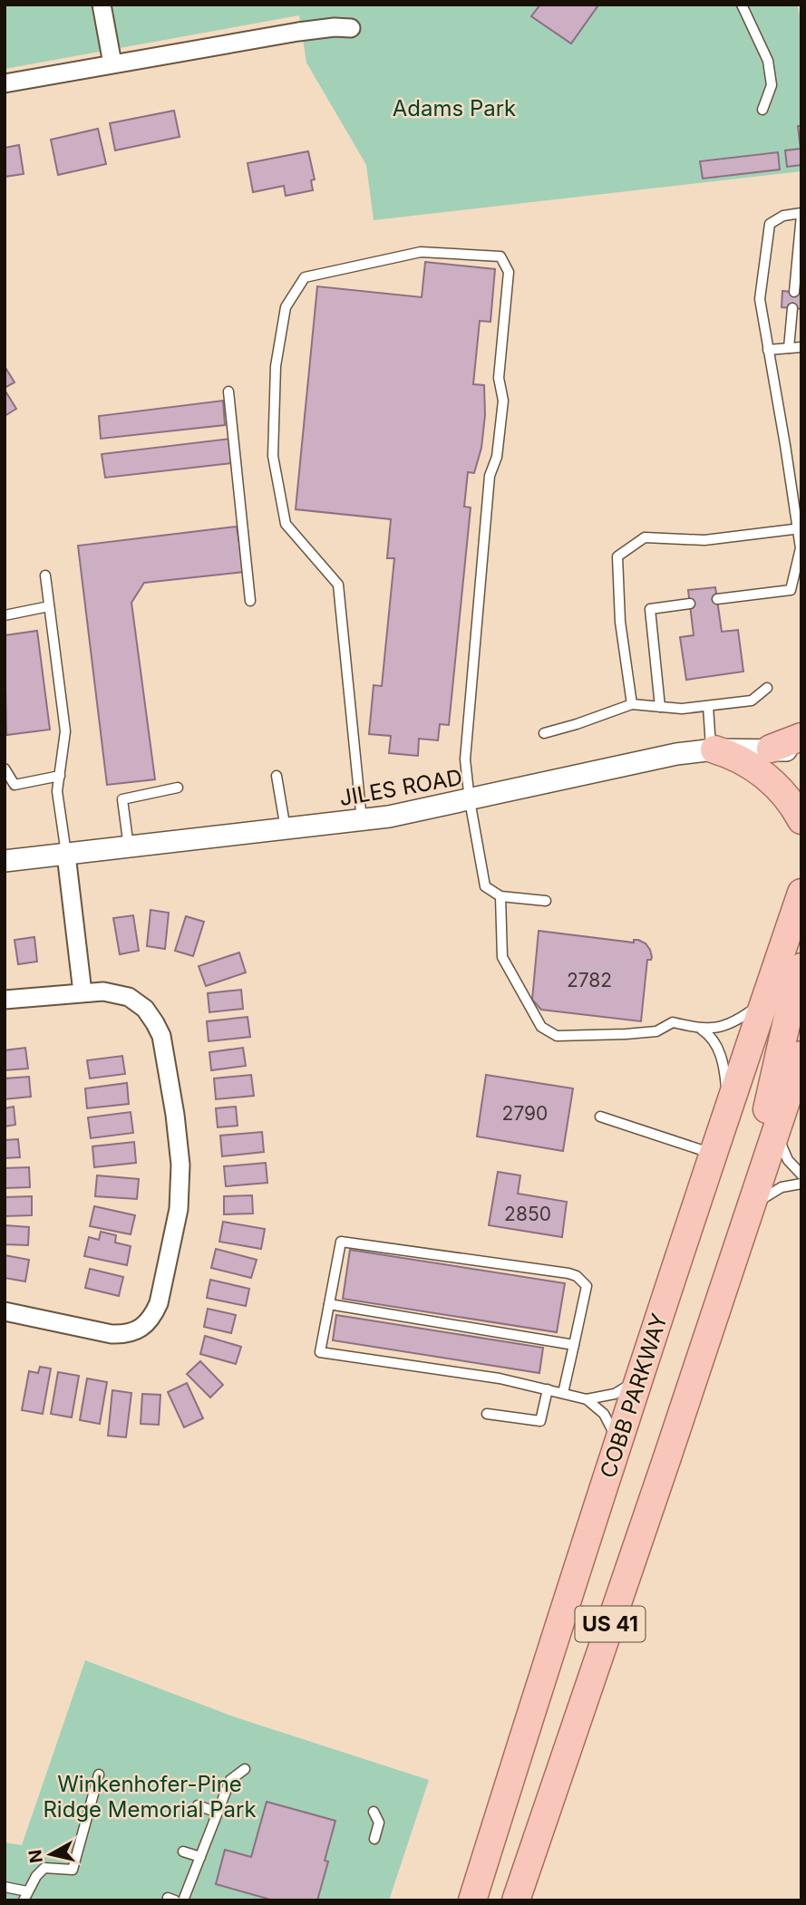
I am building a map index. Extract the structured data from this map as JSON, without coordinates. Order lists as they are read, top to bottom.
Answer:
{
  "streets": {
    "main road": ["COBB PARKWAY", "US 41"],
    "street": ["JILES ROAD"]
  },
  "parks": ["Adams Park", "Winkenhofer-Pine Ridge Memorial Park"],
  "house_numbers": ["2782", "2790", "2850"],
  "north": "left"
}
